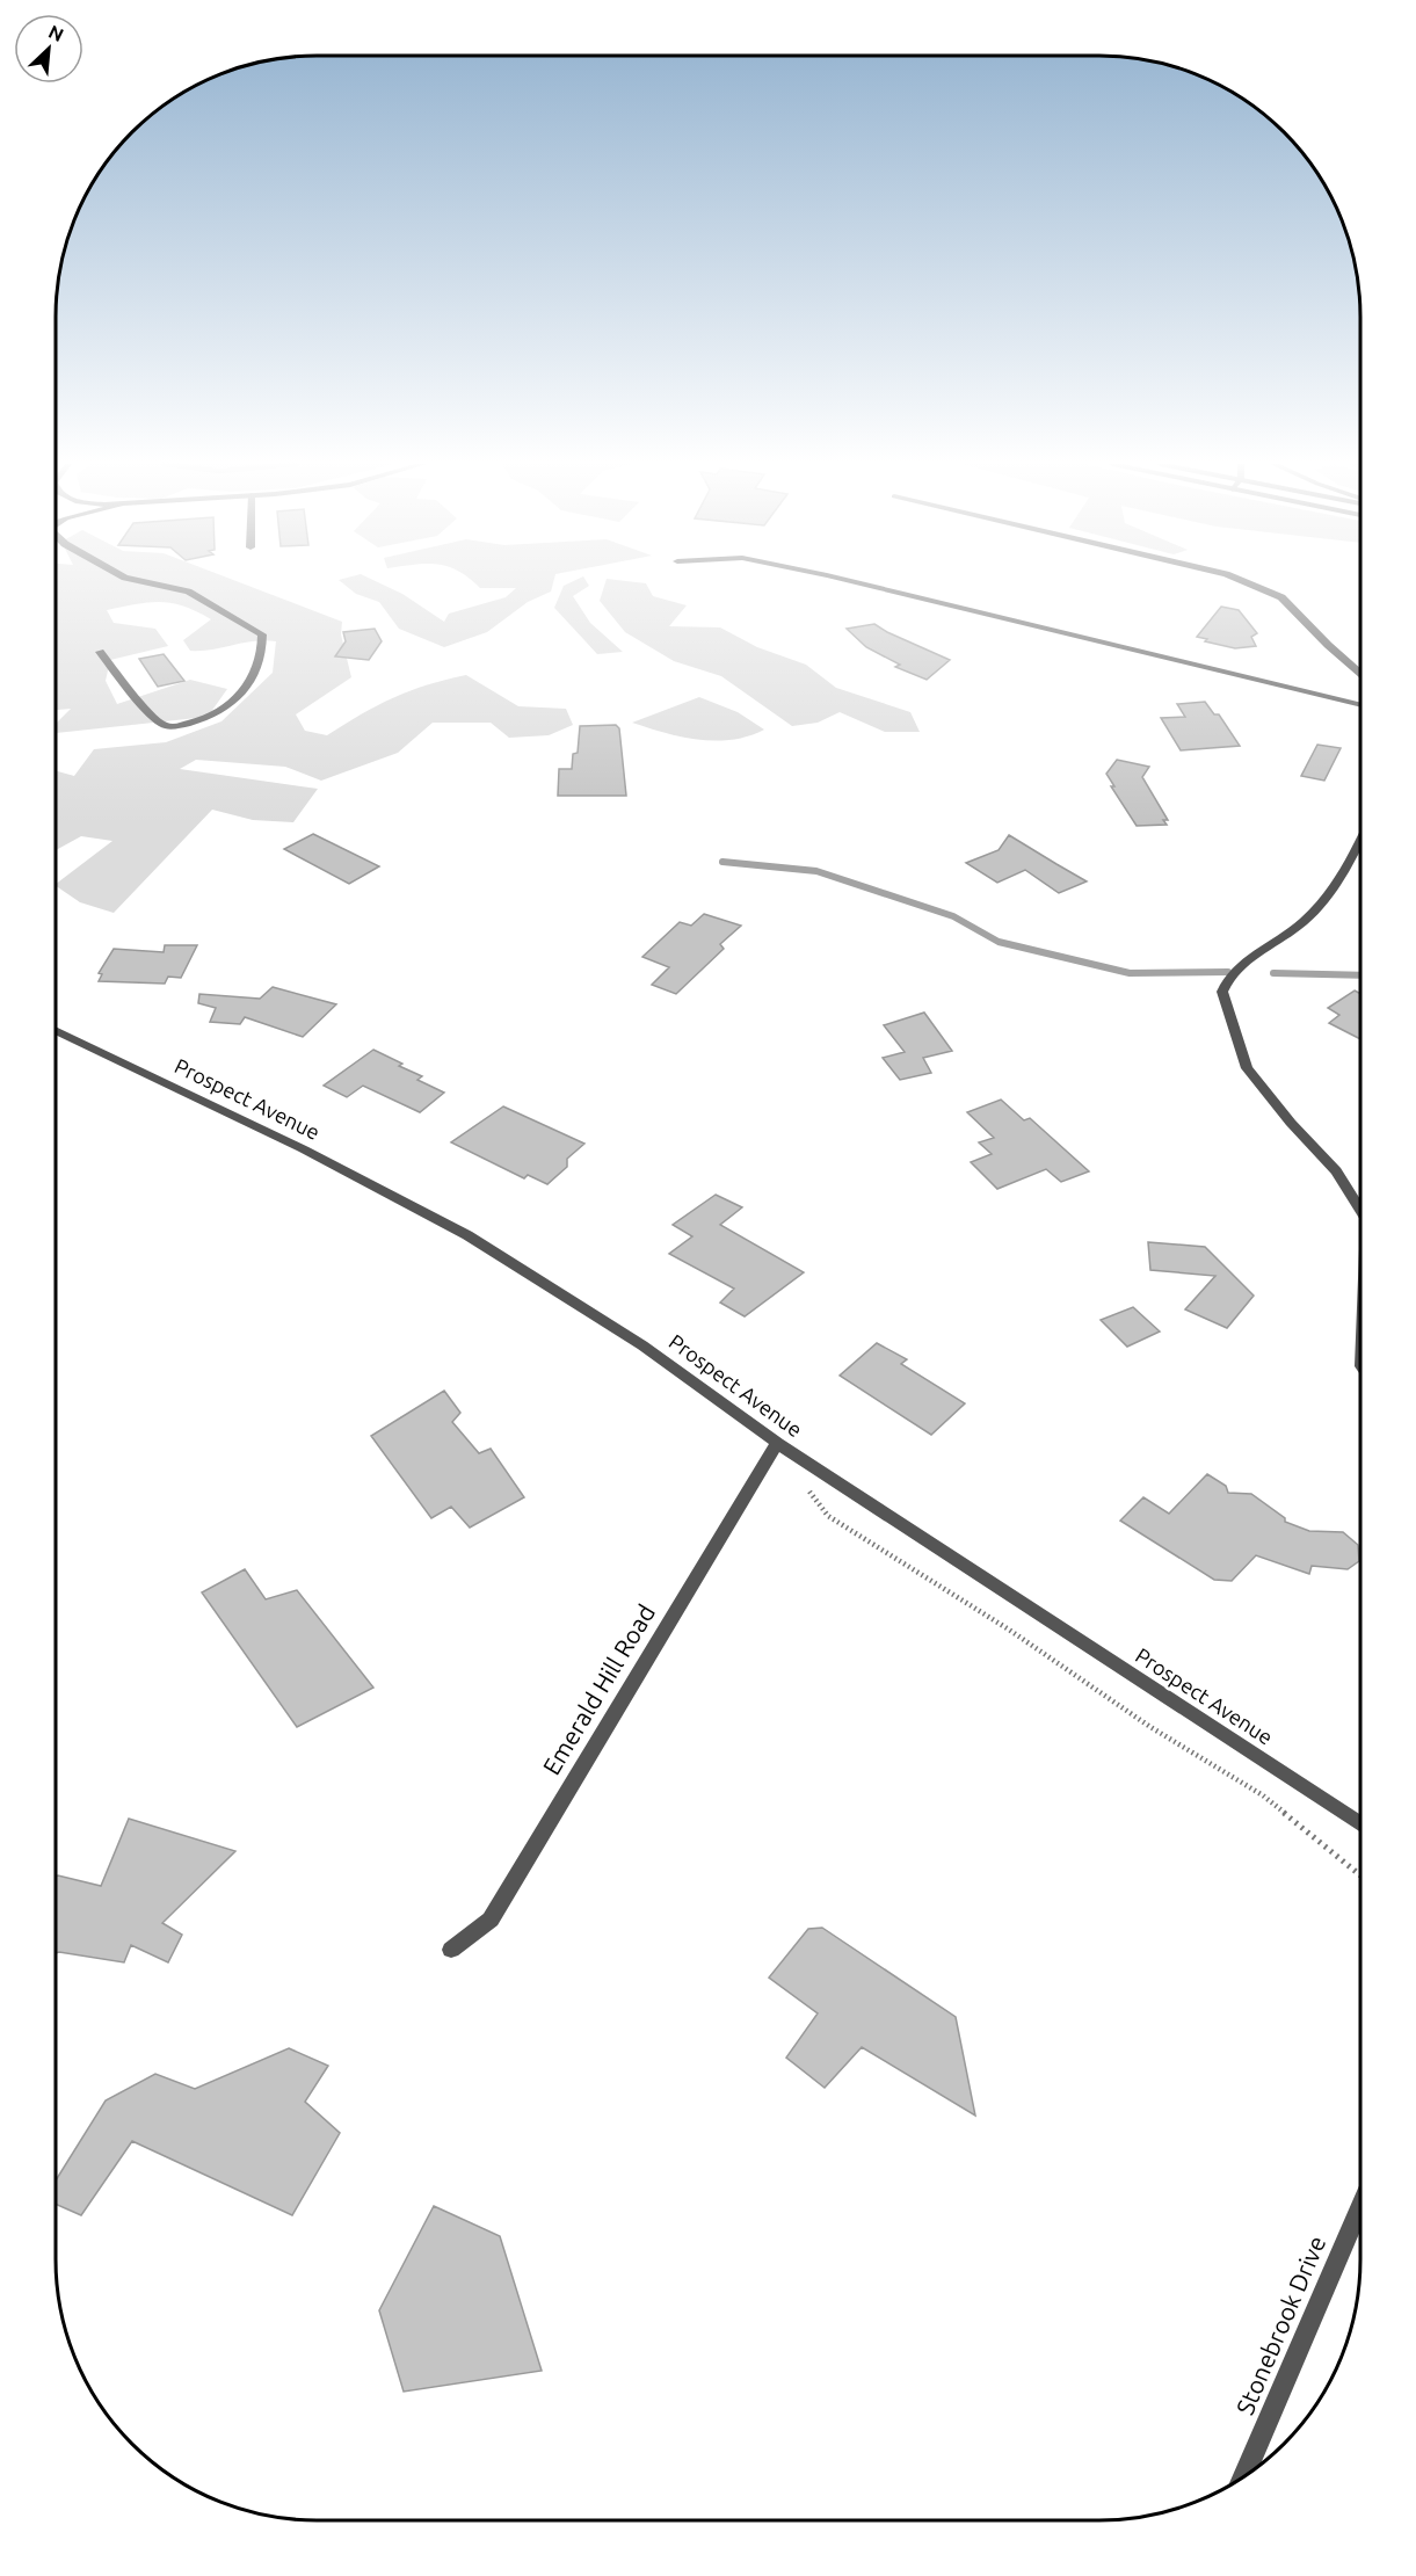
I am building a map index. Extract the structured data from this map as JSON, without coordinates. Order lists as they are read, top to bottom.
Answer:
{
  "streets": {
    "street": ["Prospect Avenue", "Emerald Hill Road", "Stonebrook Drive"]
  },
  "crossings": [
    ["Prospect Avenue", "Emerald Hill Road"]
  ],
  "north": "top right"
}
